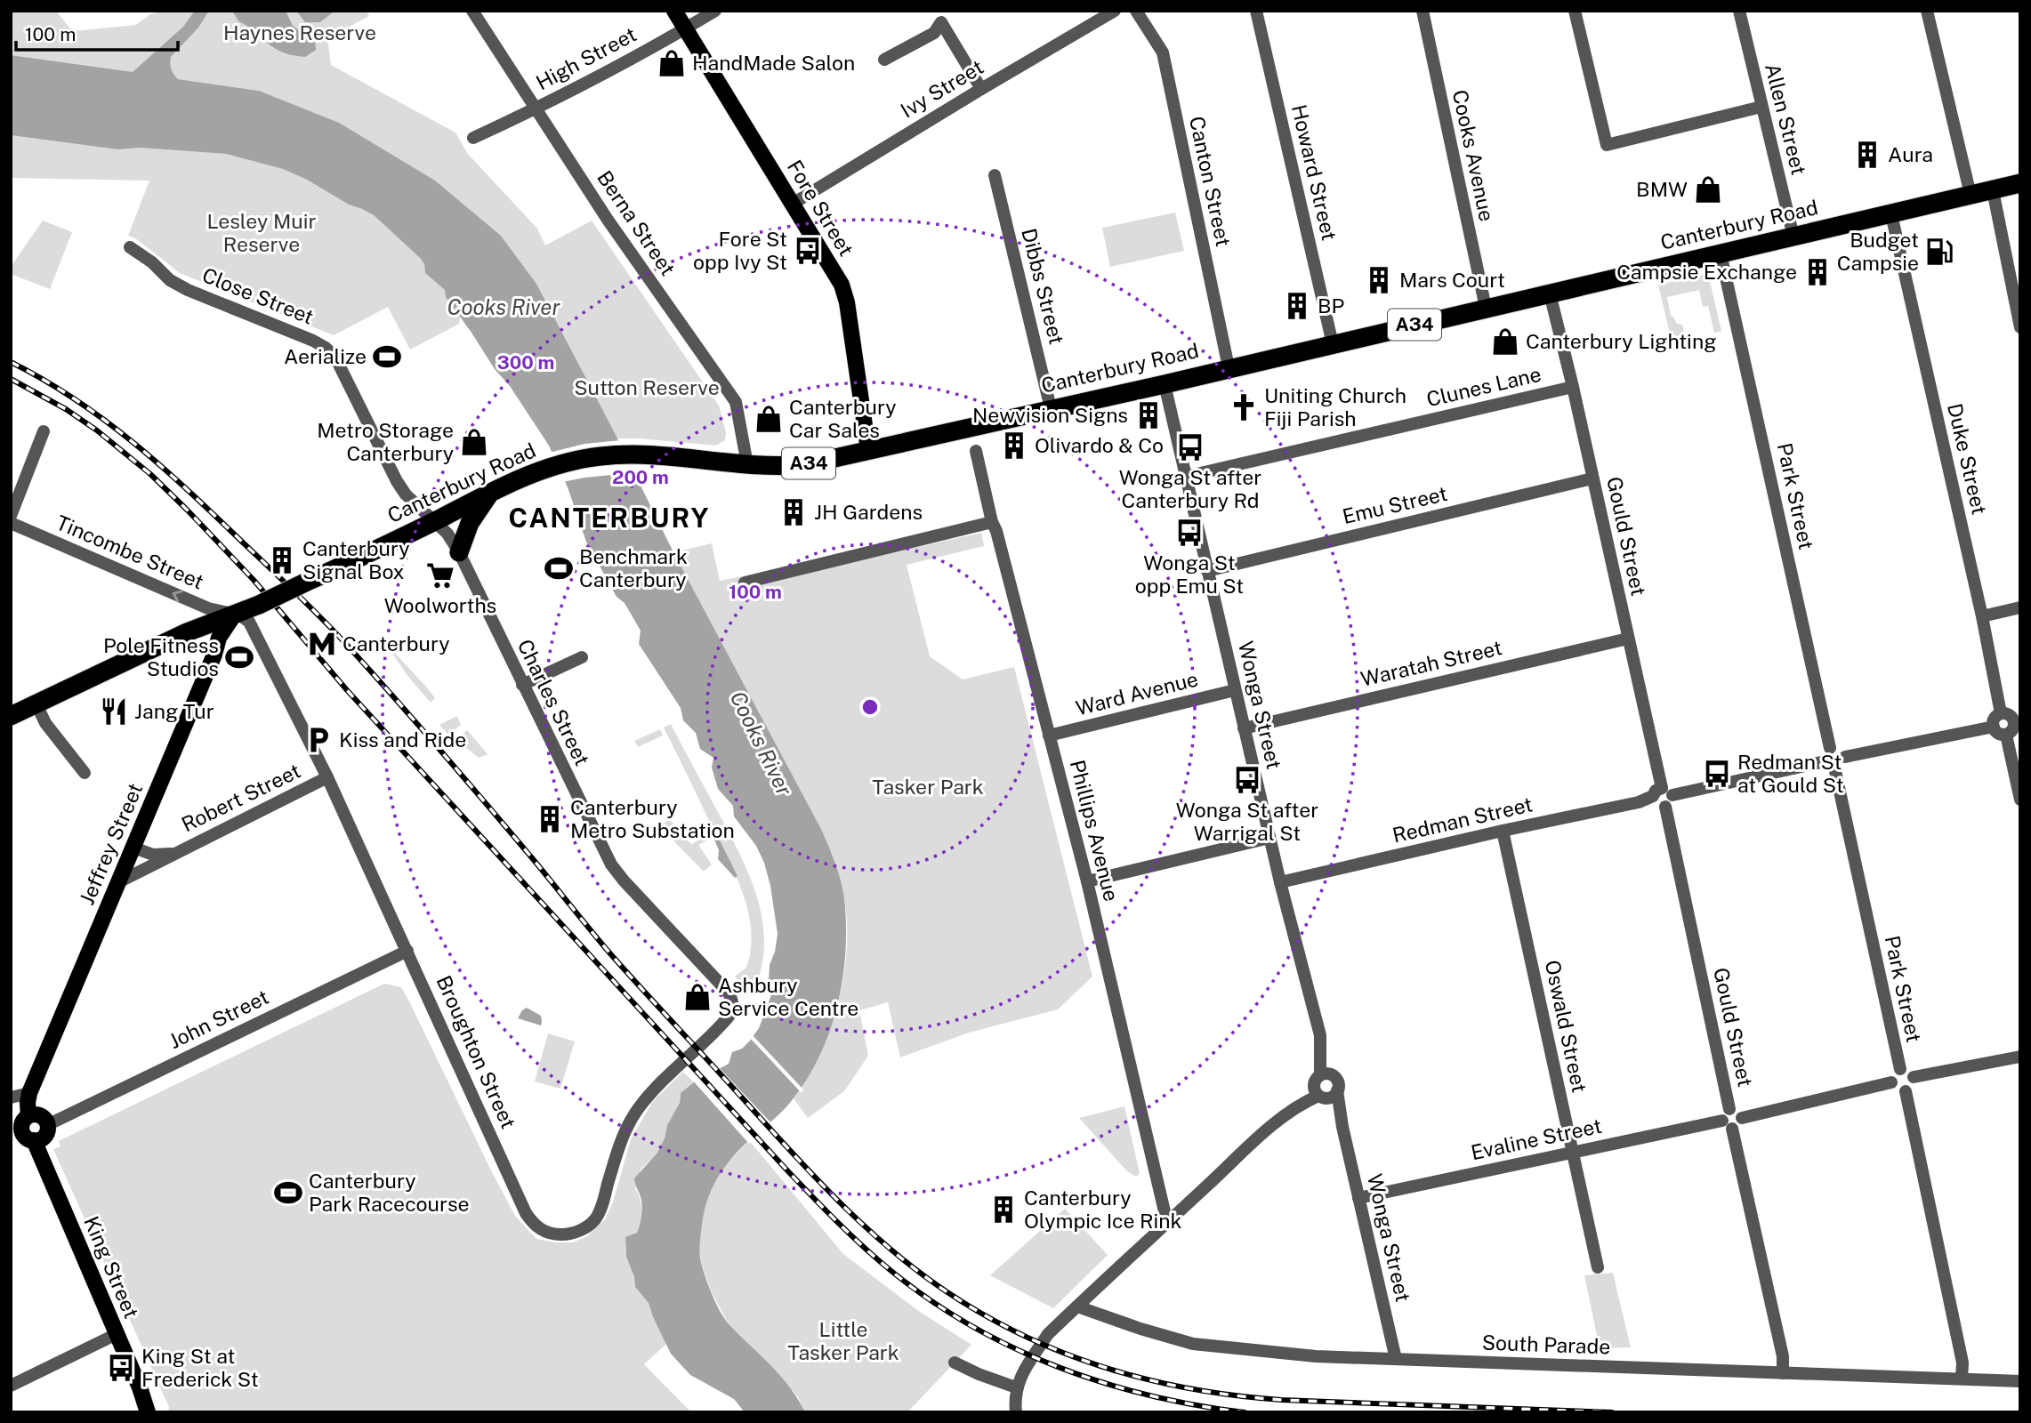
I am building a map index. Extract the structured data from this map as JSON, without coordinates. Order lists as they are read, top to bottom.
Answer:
{
  "streets": {
    "highway": ["Canterbury Road", "A34"],
    "main road": ["Fore Street", "Jeffrey Street", "King Street"],
    "street": [
      "High Street",
      "Ivy Street",
      "Allen Street",
      "Cooks Avenue",
      "Howard Street",
      "Canton Street",
      "Berna Street",
      "Dibbs Street",
      "Close Street",
      "Clunes Lane",
      "Duke Street",
      "Park Street",
      "Emu Street",
      "Gould Street",
      "Tincombe Street",
      "Waratah Street",
      "Ward Avenue",
      "Charles Street",
      "Wonga Street",
      "Robert Street",
      "Redman Street",
      "Phillips Avenue",
      "John Street",
      "Oswald Street",
      "Broughton Street",
      "Evaline Street",
      "South Parade"
    ]
  },
  "crossings": [
    ["High Street", "Fore Street"],
    ["High Street", "Berna Street"],
    ["Ivy Street", "Fore Street"],
    ["Allen Street", "Canterbury Road"],
    ["Cooks Avenue", "Canterbury Road"],
    ["Howard Street", "Canterbury Road"],
    ["Canton Street", "Canterbury Road"],
    ["Fore Street", "Canterbury Road"],
    ["Berna Street", "Canterbury Road"],
    ["Canterbury Road", "Dibbs Street"],
    ["Canterbury Road", "Close Street"],
    ["Canterbury Road", "Duke Street"],
    ["Canterbury Road", "Park Street"],
    ["Canterbury Road", "Gould Street"],
    ["Canterbury Road", "Tincombe Street"],
    ["Canterbury Road", "Charles Street"],
    ["Canterbury Road", "Wonga Street"],
    ["Canterbury Road", "Jeffrey Street"],
    ["Canterbury Road", "Broughton Street"],
    ["Close Street", "Charles Street"],
    ["Clunes Lane", "Gould Street"],
    ["Clunes Lane", "Wonga Street"],
    ["Park Street", "Redman Street"],
    ["Emu Street", "Gould Street"],
    ["Emu Street", "Wonga Street"],
    ["Gould Street", "Waratah Street"],
    ["Gould Street", "Redman Street"],
    ["Gould Street", "Evaline Street"],
    ["Tincombe Street", "Jeffrey Street"],
    ["Tincombe Street", "Broughton Street"],
    ["Waratah Street", "Wonga Street"],
    ["Ward Avenue", "Wonga Street"],
    ["Ward Avenue", "Phillips Avenue"],
    ["Charles Street", "Broughton Street"],
    ["Wonga Street", "Redman Street"],
    ["Wonga Street", "Evaline Street"],
    ["Wonga Street", "South Parade"],
    ["Robert Street", "Jeffrey Street"],
    ["Robert Street", "Broughton Street"],
    ["Redman Street", "Oswald Street"],
    ["Jeffrey Street", "Broughton Street"],
    ["John Street", "Broughton Street"],
    ["John Street", "King Street"],
    ["Oswald Street", "Evaline Street"]
  ],
  "one_way": ["Tincombe Street"],
  "districts": ["CANTERBURY"],
  "water": ["Cooks River"],
  "parks": [
    "Haynes Reserve",
    "Lesley Muir Reserve",
    "Sutton Reserve",
    "Tasker Park",
    "Little Tasker Park"
  ],
  "places": {
    "shop": [
      "HandMade Salon",
      "BMW",
      "Canterbury Lighting",
      "Canterbury Car Sales",
      "Metro Storage Canterbury",
      "Ashbury Service Centre"
    ],
    "building": [
      "Aura",
      "Campsie Exchange",
      "Mars Court",
      "BP",
      "Newvision Signs",
      "Olivardo & Co",
      "JH Gardens",
      "Canterbury Signal Box",
      "Canterbury Metro Substation",
      "Canterbury Olympic Ice Rink"
    ],
    "bus stop": [
      "Fore St opp Ivy St",
      "Wonga St after Canterbury Rd",
      "Wonga St opp Emu St",
      "Redman St at Gould St",
      "Wonga St after Warrigal St",
      "King St at Frederick St"
    ],
    "fuel station": ["Budget Campsie"],
    "sports": [
      "Aerialize",
      "Benchmark Canterbury",
      "Pole Fitness Studios",
      "Canterbury Park Racecourse"
    ],
    "church": ["Uniting Church Fiji Parish"],
    "supermarket": ["Woolworths"],
    "metro station": ["Canterbury"],
    "restaurant": ["Jang Tur"],
    "parking": ["Kiss and Ride"]
  },
  "scale_bar": "100 m",
  "rings": ["300 m", "200 m", "100 m"]
}
